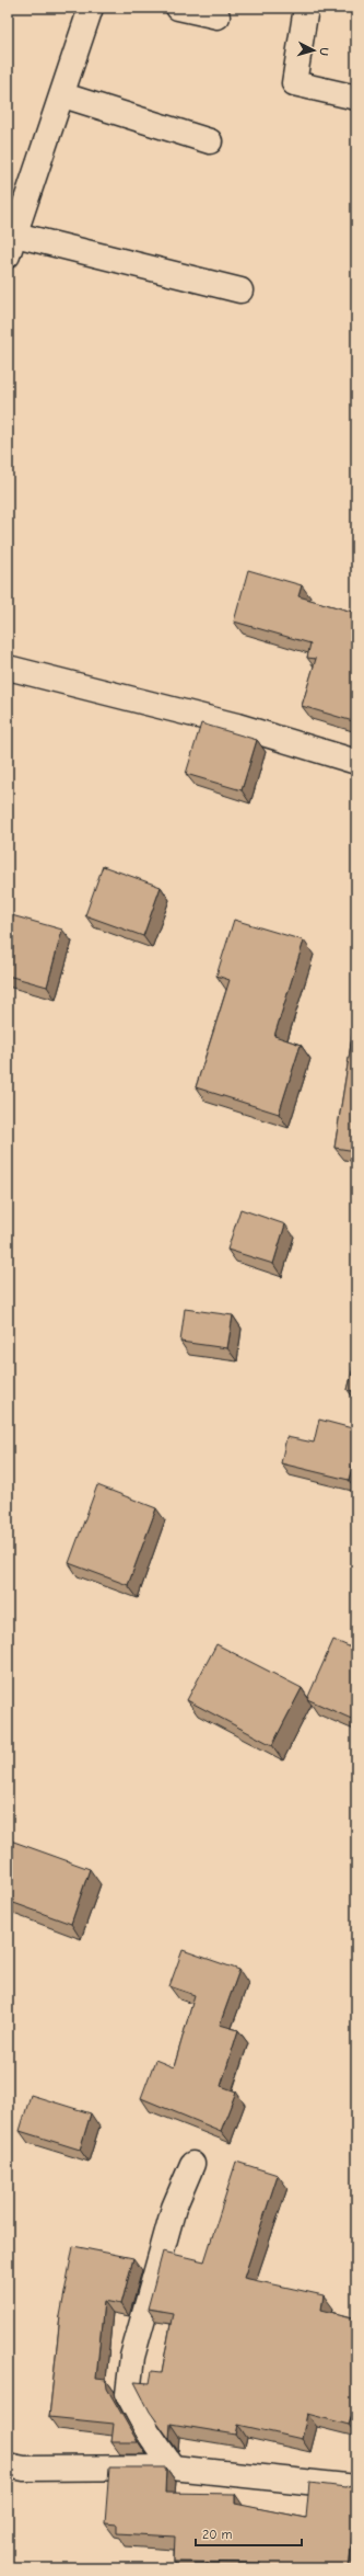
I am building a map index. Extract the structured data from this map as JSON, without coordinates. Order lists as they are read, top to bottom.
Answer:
{
  "scale_bar": "20 m",
  "north": "right"
}
